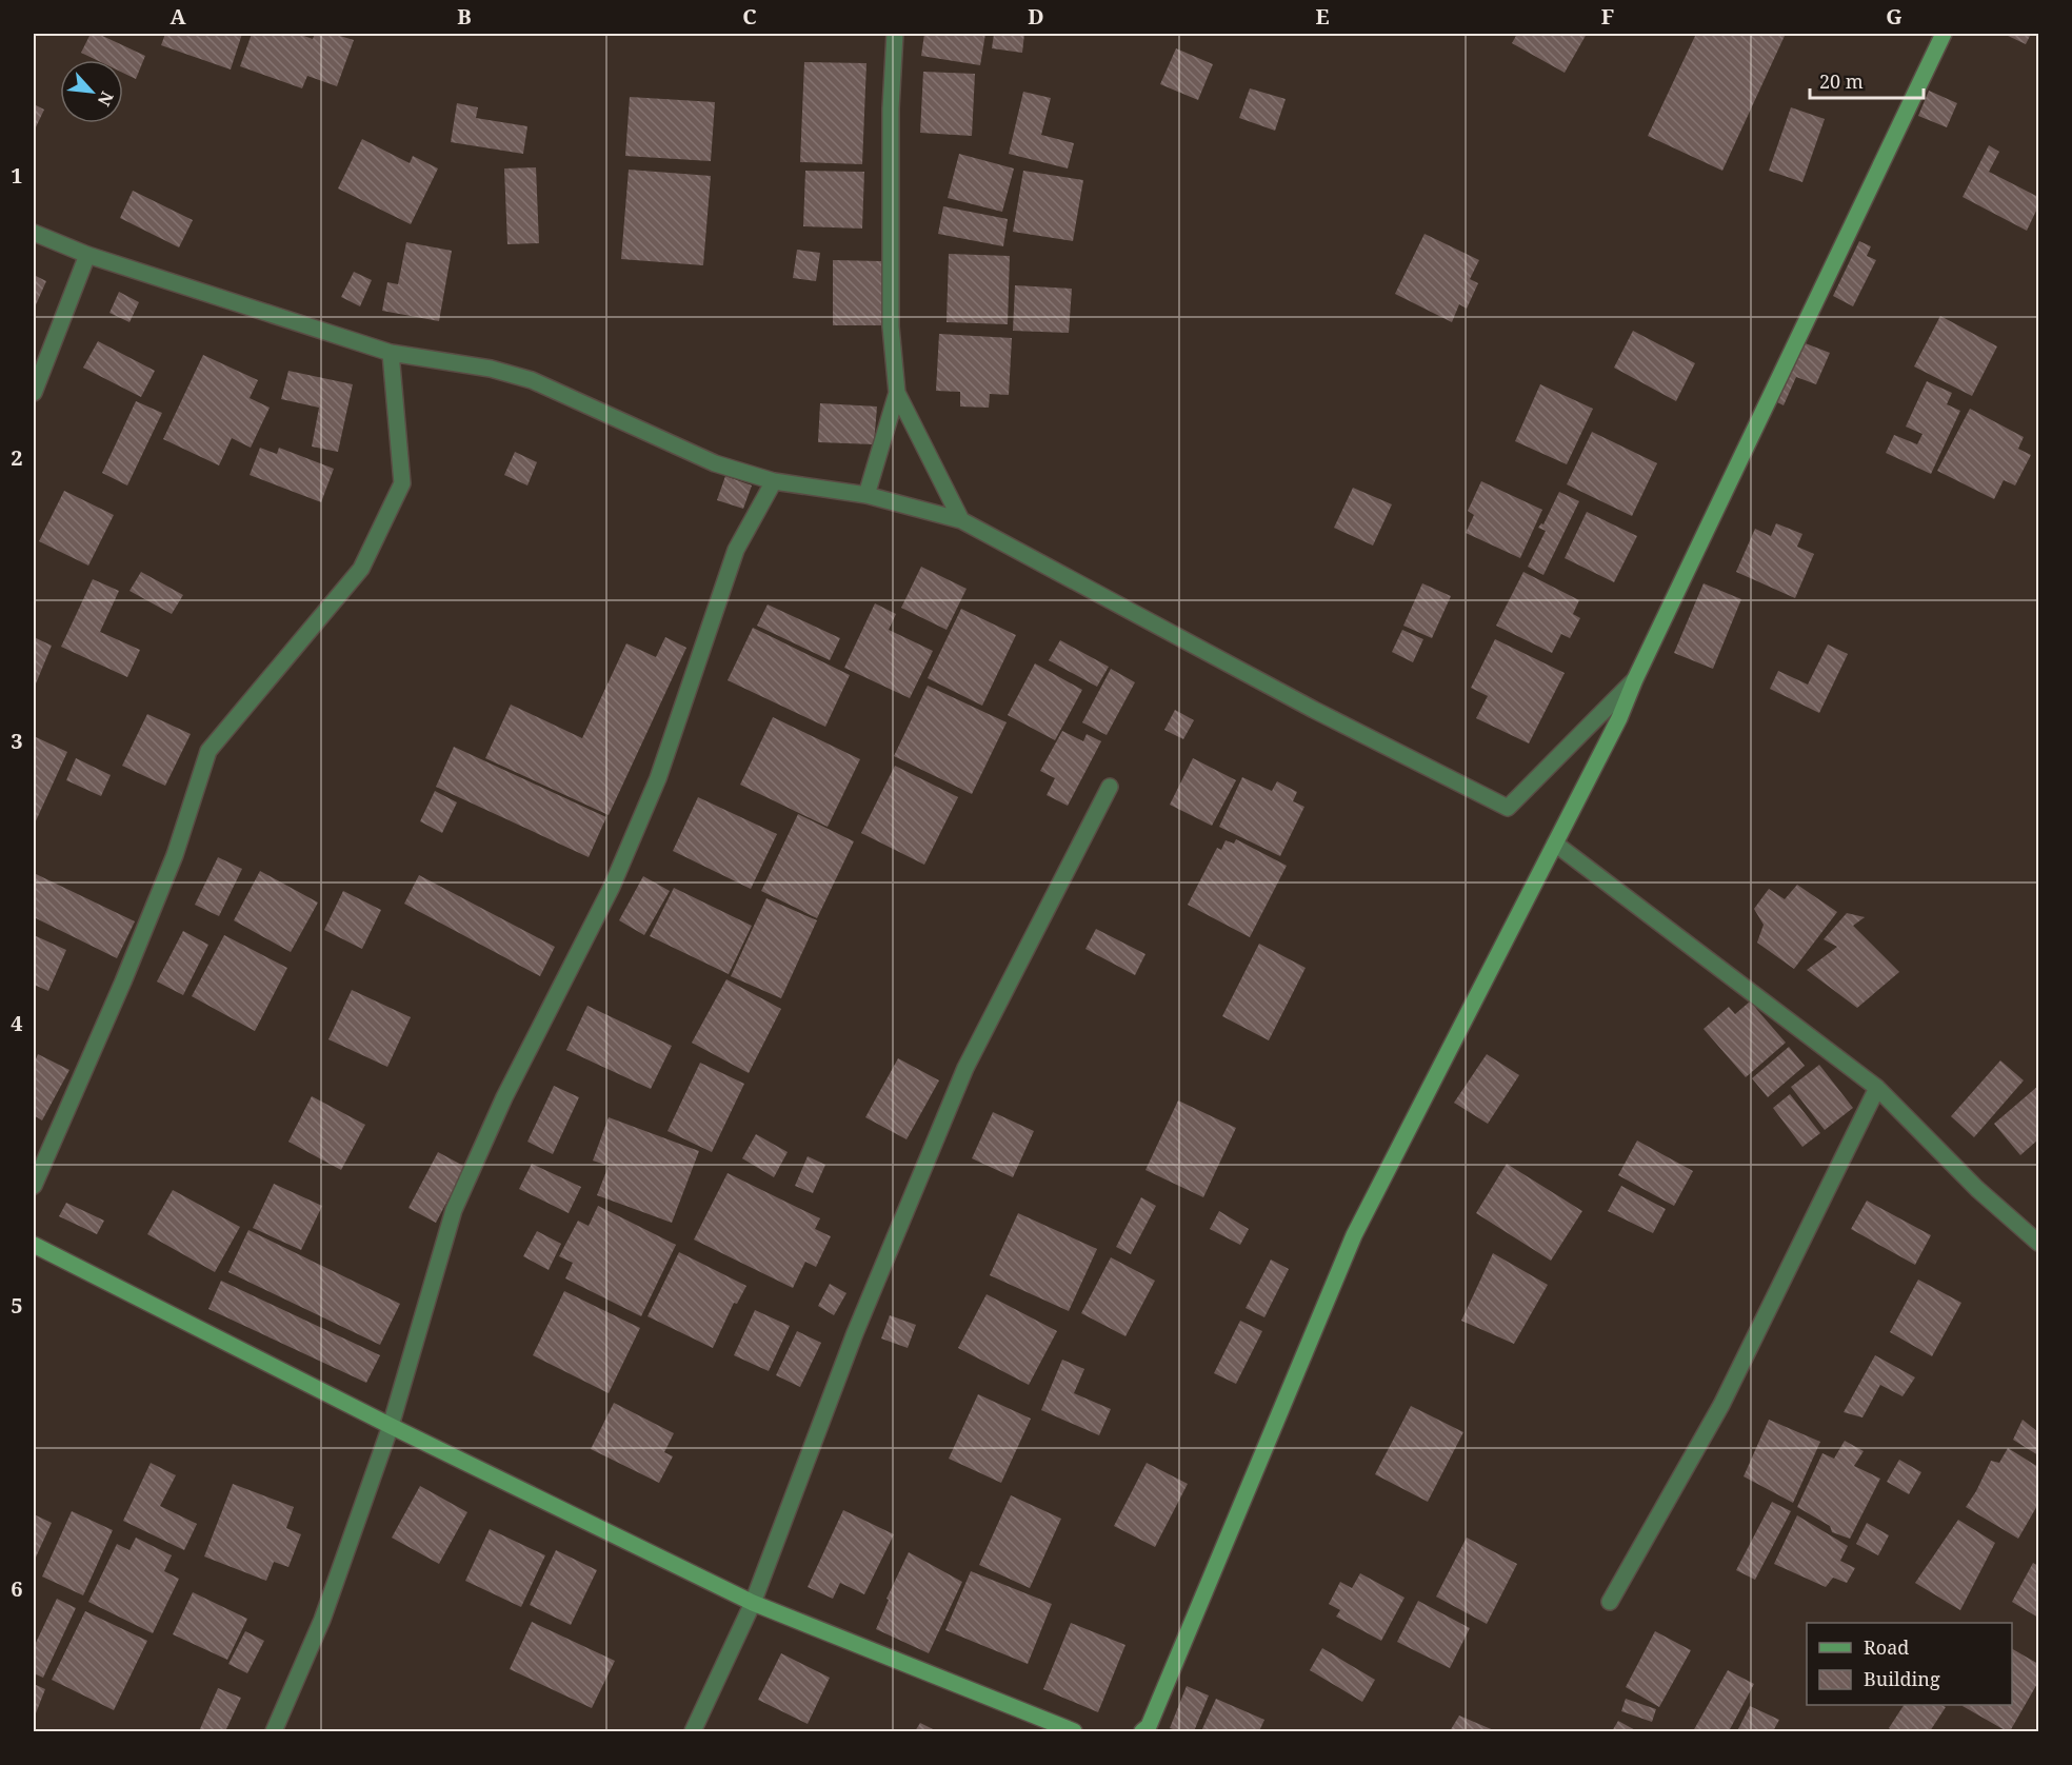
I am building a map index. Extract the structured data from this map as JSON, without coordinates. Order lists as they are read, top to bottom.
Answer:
{
  "legend": ["Road", "Building"],
  "scale_bar": "20 m",
  "north": "bottom right",
  "grid": {
    "columns": [
      "A",
      "B",
      "C",
      "D",
      "E",
      "F",
      "G"
    ],
    "rows": [
      "1",
      "2",
      "3",
      "4",
      "5",
      "6"
    ]
  }
}
